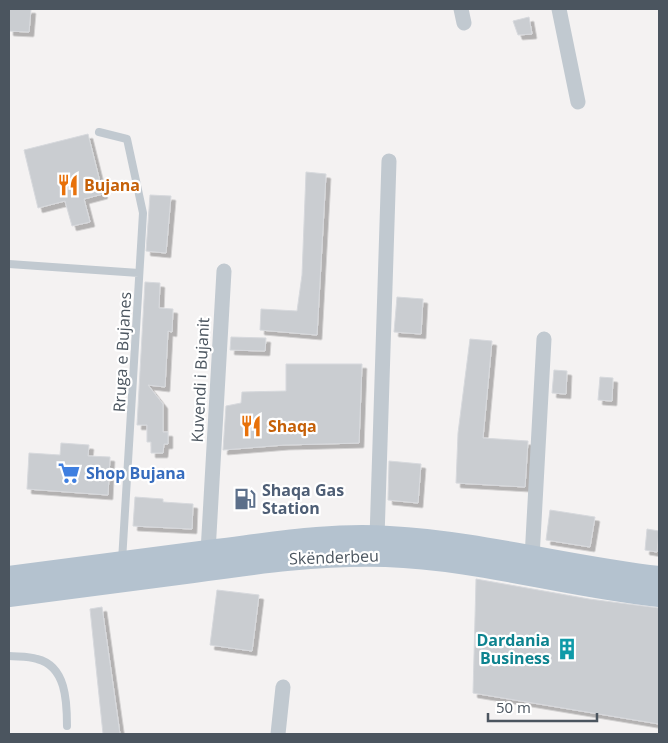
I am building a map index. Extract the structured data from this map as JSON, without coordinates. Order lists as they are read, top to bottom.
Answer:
{
  "streets": {
    "main road": ["Skënderbeu"],
    "street": ["Kuvendi i Bujanit"],
    "lane": ["Rruga e Bujanes"]
  },
  "crossings": [
    ["Rruga e Bujanes", "Skënderbeu"],
    ["Kuvendi i Bujanit", "Skënderbeu"]
  ],
  "places": {
    "restaurant": ["Bujana", "Shaqa"],
    "supermarket": ["Shop Bujana"],
    "fuel station": ["Shaqa Gas Station"],
    "building": ["Dardania Business"]
  },
  "scale_bar": "50 m"
}
